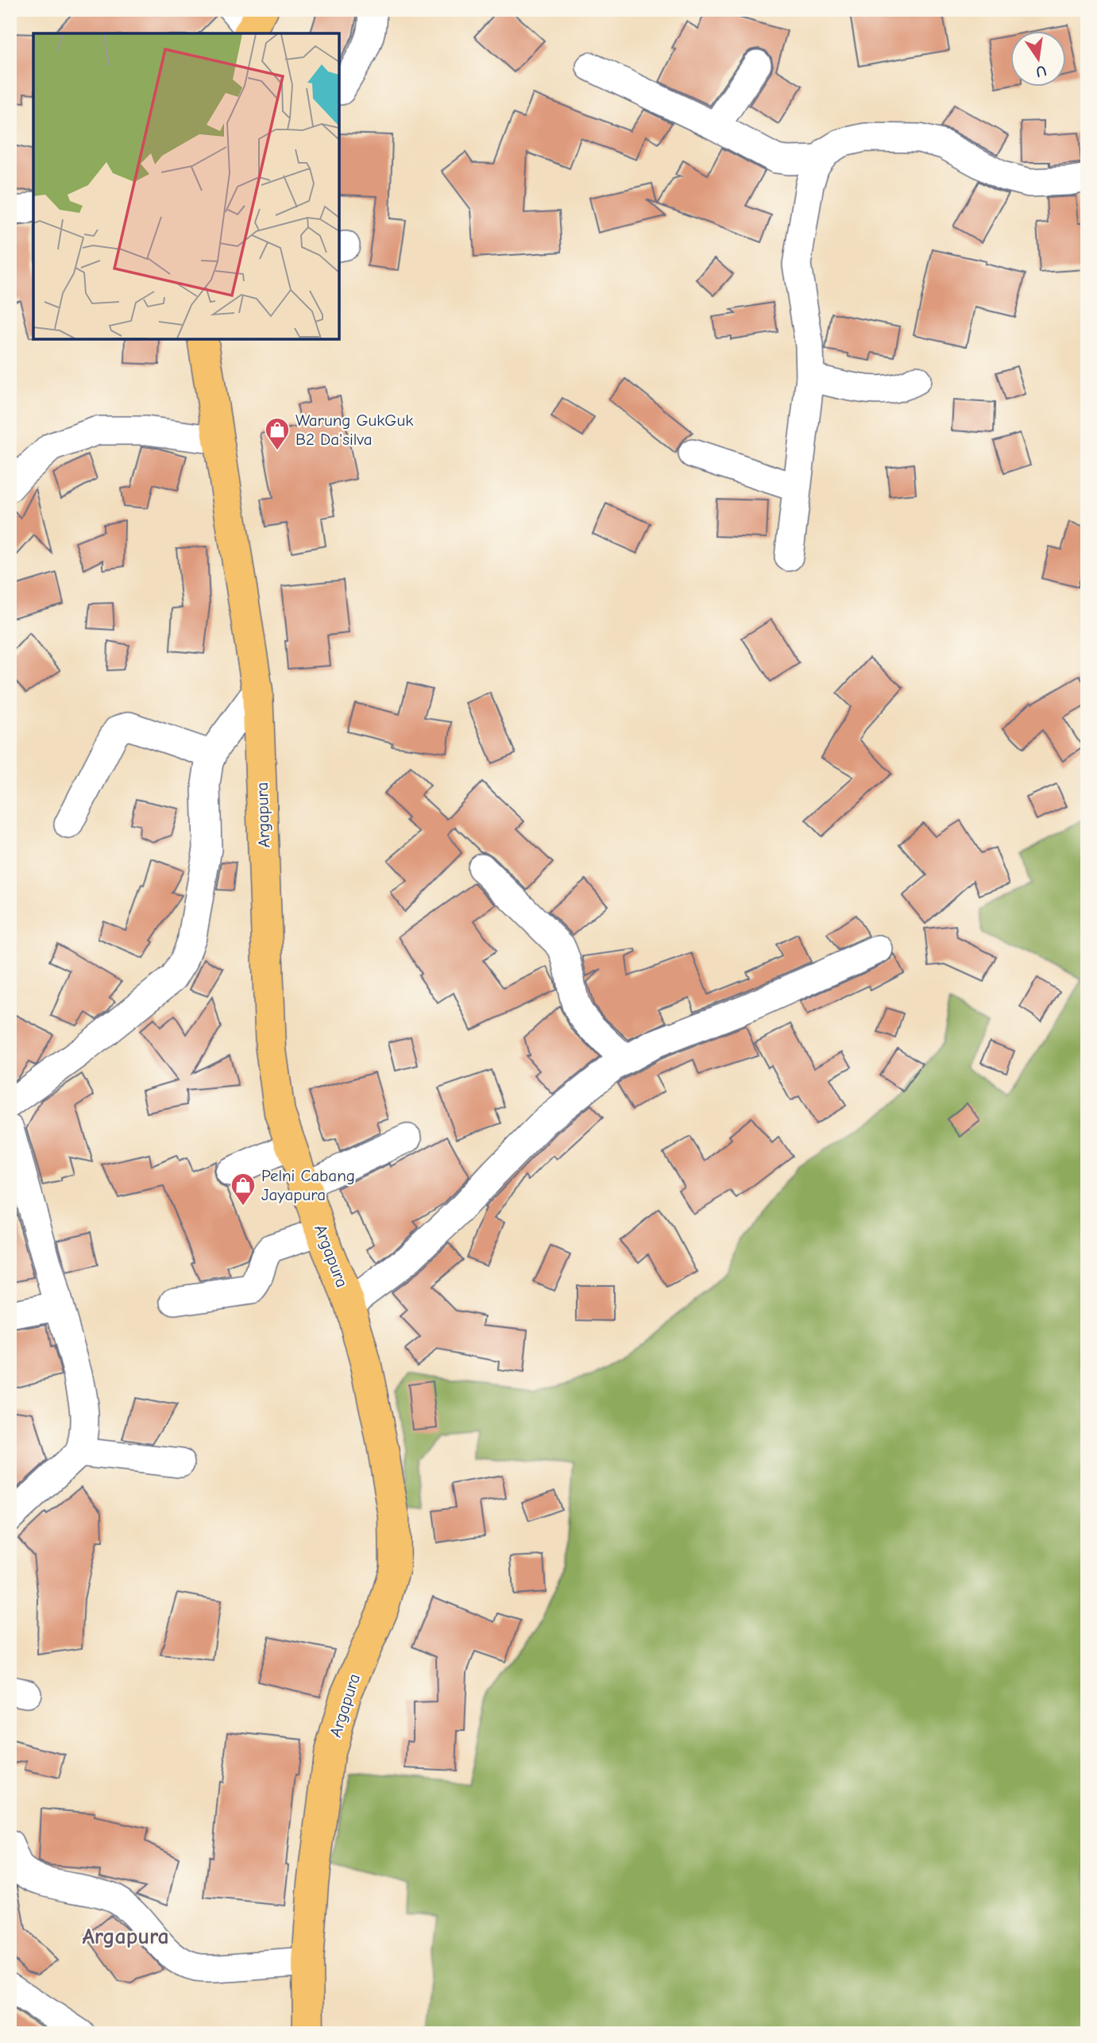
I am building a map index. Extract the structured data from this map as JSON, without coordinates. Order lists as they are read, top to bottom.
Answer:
{
  "streets": {
    "highway": ["Argapura"]
  },
  "districts": ["Argapura"],
  "places": {
    "shop": ["Warung GukGuk B2 Da'silva", "Pelni Cabang Jayapura"]
  },
  "north": "bottom"
}
